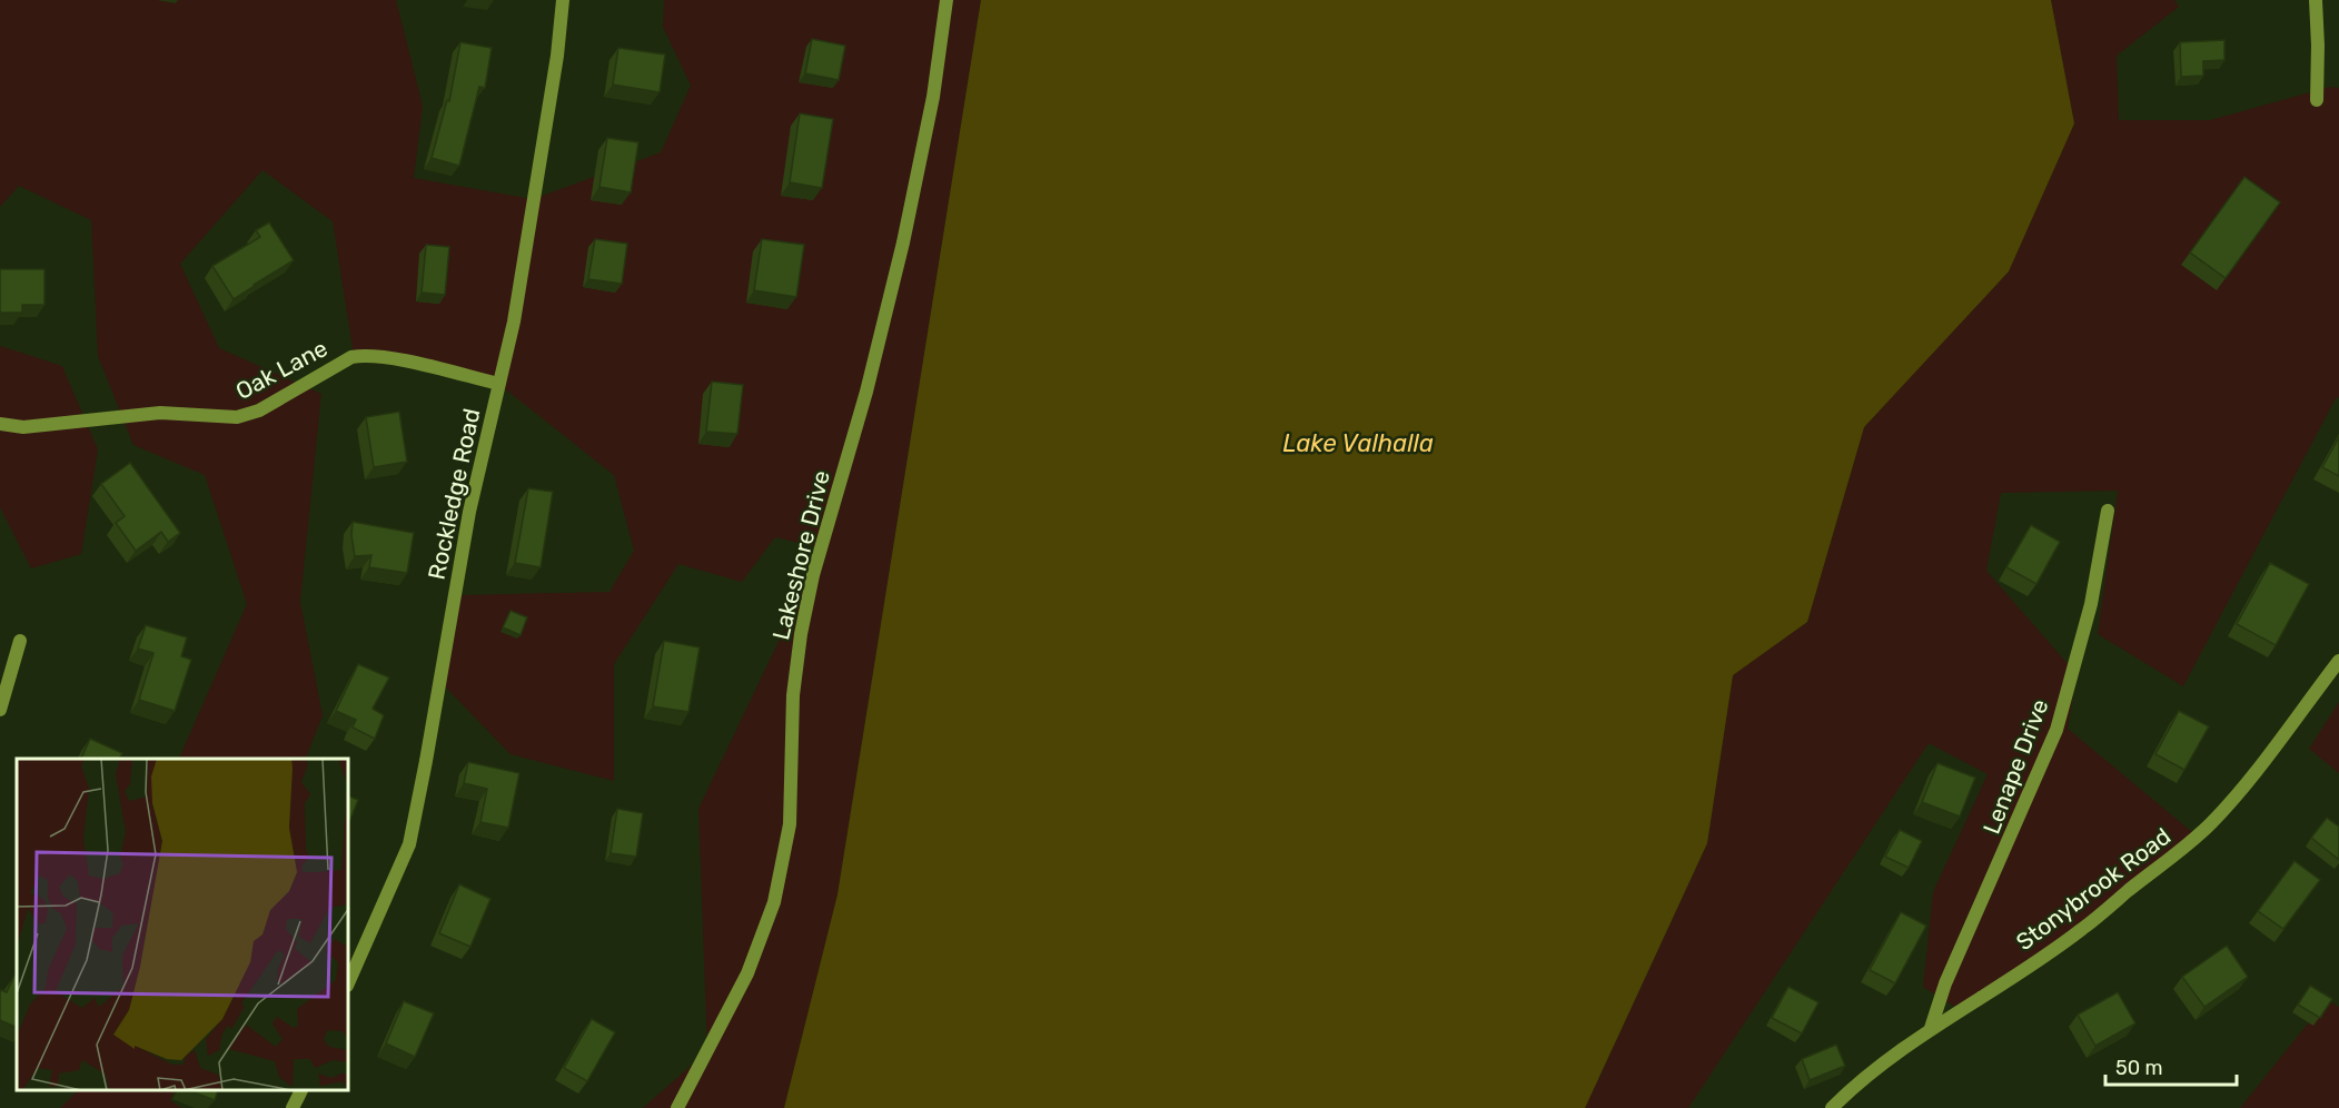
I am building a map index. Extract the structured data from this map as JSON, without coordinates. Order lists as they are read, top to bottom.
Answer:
{
  "streets": {
    "street": [
      "Oak Lane",
      "Rockledge Road",
      "Lakeshore Drive",
      "Lenape Drive",
      "Stonybrook Road"
    ]
  },
  "crossings": [
    ["Oak Lane", "Rockledge Road"],
    ["Lenape Drive", "Stonybrook Road"]
  ],
  "water": ["Lake Valhalla"],
  "scale_bar": "50 m"
}
